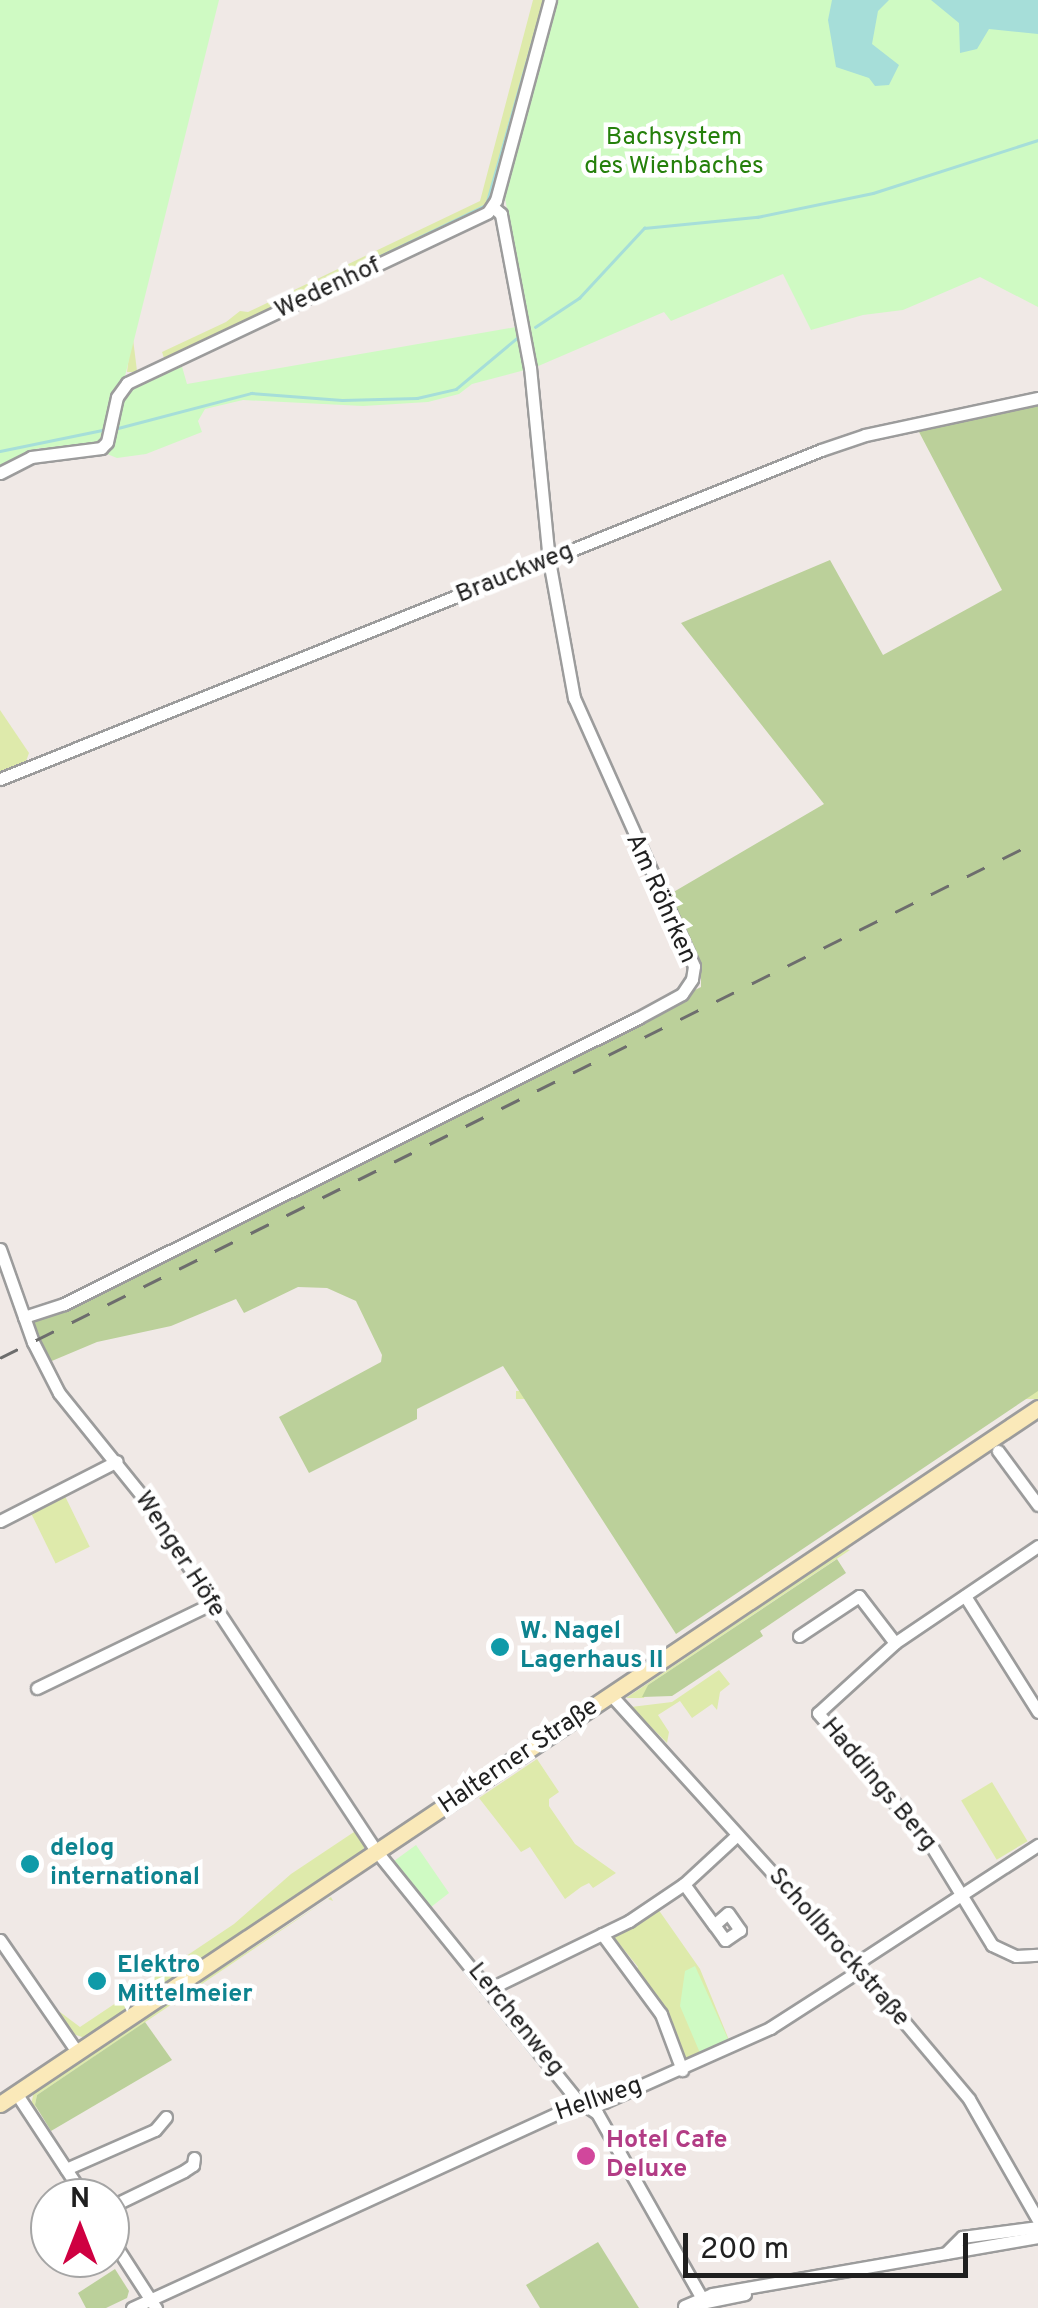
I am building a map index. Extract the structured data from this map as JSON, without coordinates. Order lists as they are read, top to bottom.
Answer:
{
  "streets": {
    "main road": ["Halterner Straße"],
    "street": [
      "Wedenhof",
      "Brauckweg",
      "Am Röhrken",
      "Wenger Höfe",
      "Haddings Berg",
      "Schollbrockstraße",
      "Lerchenweg",
      "Hellweg"
    ]
  },
  "crossings": [
    ["Wedenhof", "Am Röhrken"],
    ["Brauckweg", "Am Röhrken"],
    ["Am Röhrken", "Wenger Höfe"],
    ["Wenger Höfe", "Halterner Straße"],
    ["Wenger Höfe", "Lerchenweg"],
    ["Halterner Straße", "Schollbrockstraße"],
    ["Halterner Straße", "Lerchenweg"],
    ["Haddings Berg", "Hellweg"],
    ["Schollbrockstraße", "Hellweg"],
    ["Lerchenweg", "Hellweg"]
  ],
  "parks": ["Bachsystem des Wienbaches"],
  "places": [
    "W. Nagel Lagerhaus II",
    "delog international",
    "Elektro Mittelmeier",
    "Hotel Cafe Deluxe"
  ],
  "scale_bar": "200 m",
  "north": "top"
}
